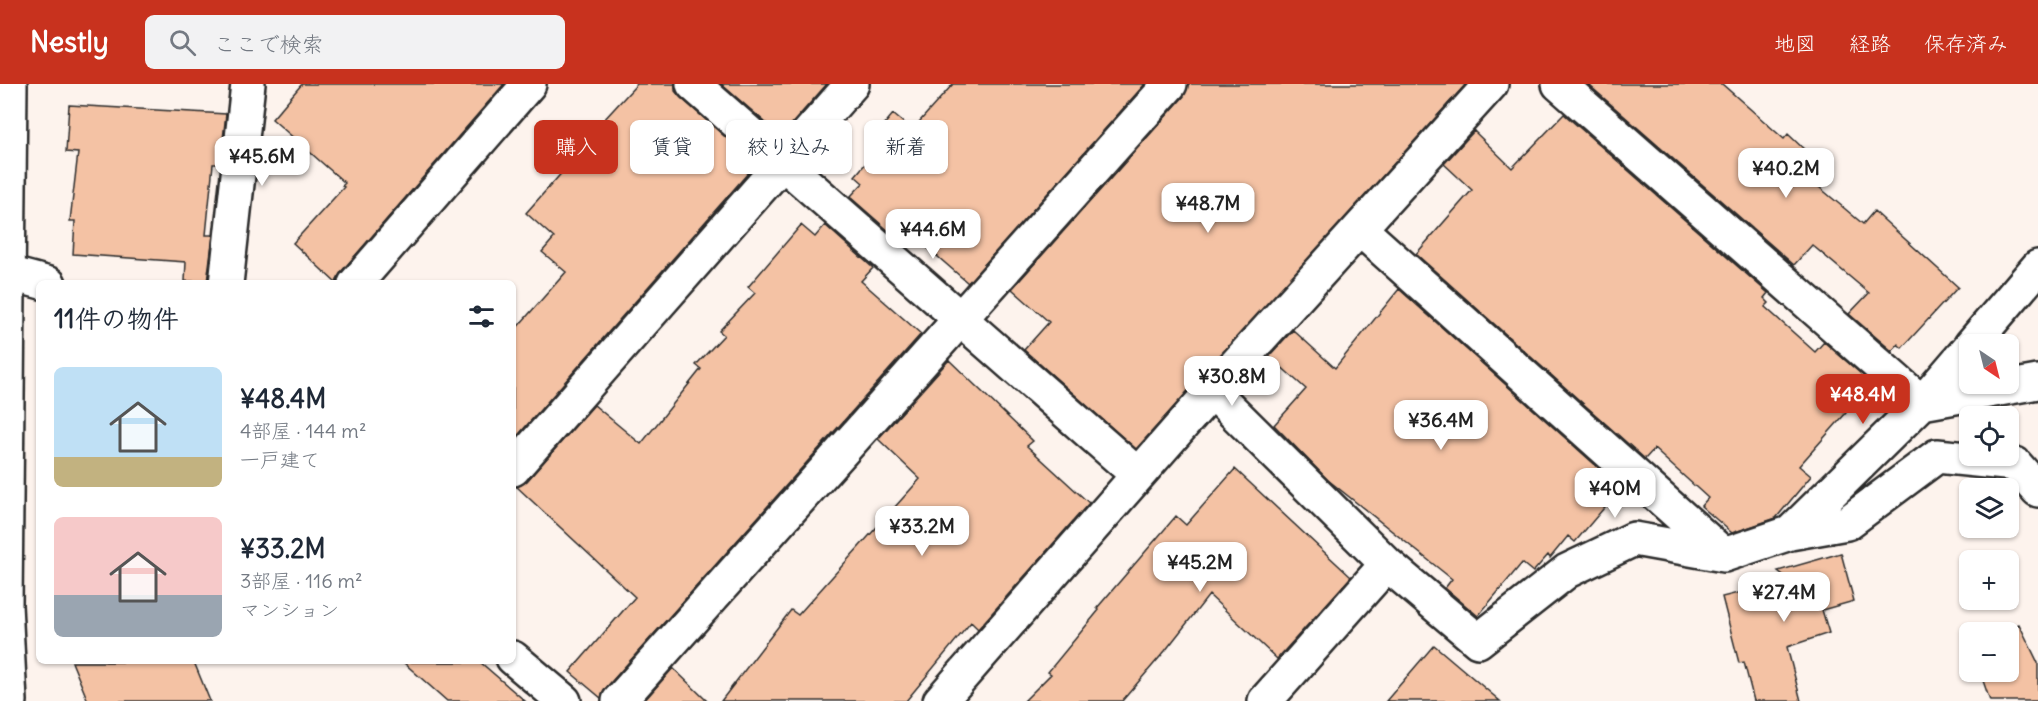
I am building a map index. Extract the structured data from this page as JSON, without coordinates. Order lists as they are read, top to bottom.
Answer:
{
  "north": "bottom right",
  "page": {
    "header": "Nestly",
    "search": "ここで検索",
    "nav": ["地図", "経路", "保存済み"],
    "chip": [
      "購入",
      "賃貸",
      "絞り込み",
      "新着"
    ],
    "price": [
      "¥45.6M",
      "¥40.2M",
      "¥48.7M",
      "¥44.6M",
      "¥30.8M",
      "¥48.4M",
      "¥36.4M",
      "¥40M",
      "¥33.2M",
      "¥45.2M",
      "¥27.4M"
    ],
    "heading": "11件の物件",
    "map_buttons": ["+", "−"],
    "list": [
      {
        "name": "¥48.4M",
        "note": "4部屋 · 144 m² · 一戸建て"
      },
      {
        "name": "¥33.2M",
        "note": "3部屋 · 116 m² · マンション"
      }
    ]
  }
}
